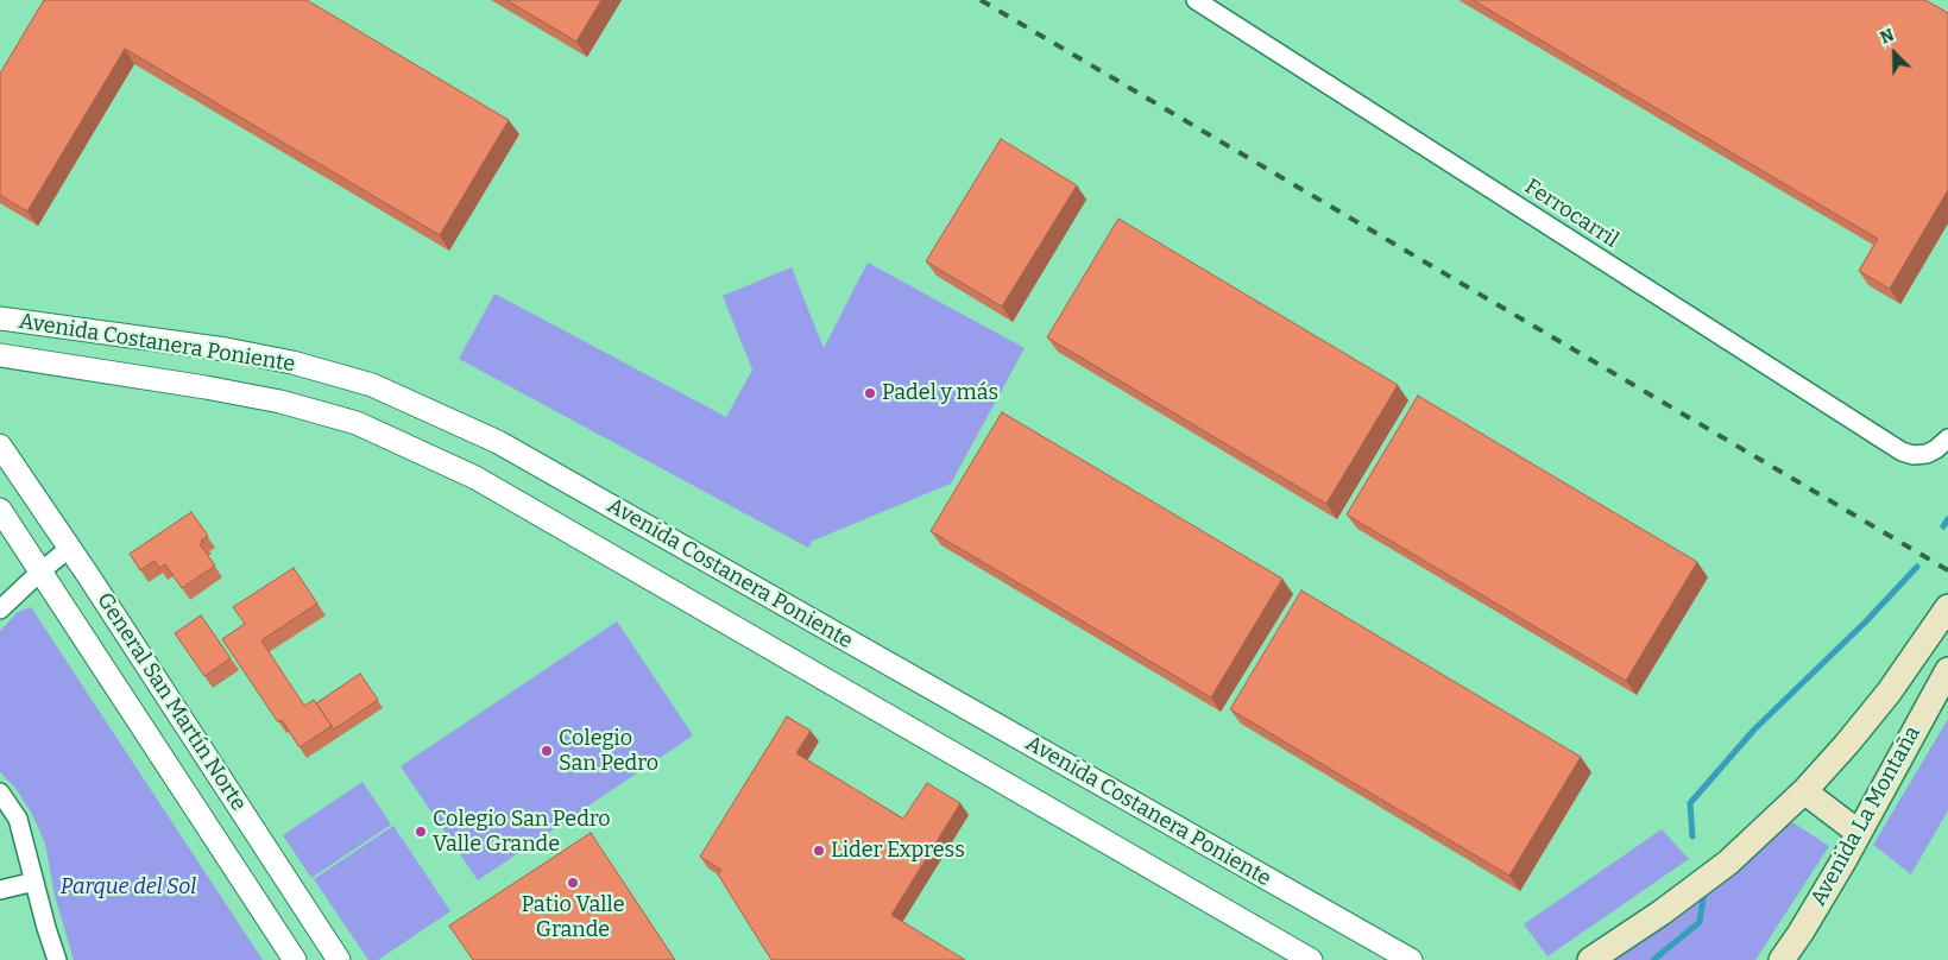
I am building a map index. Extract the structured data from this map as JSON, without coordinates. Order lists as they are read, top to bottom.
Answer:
{
  "streets": {
    "main road": ["Avenida La Montaña"],
    "street": ["Ferrocarril", "Avenida Costanera Poniente", "General San Martín Norte"]
  },
  "parks": ["Parque del Sol"],
  "places": [
    "Padel y más",
    "Colegio San Pedro",
    "Colegio San Pedro Valle Grande",
    "Lider Express",
    "Patio Valle Grande"
  ],
  "north": "top left"
}
